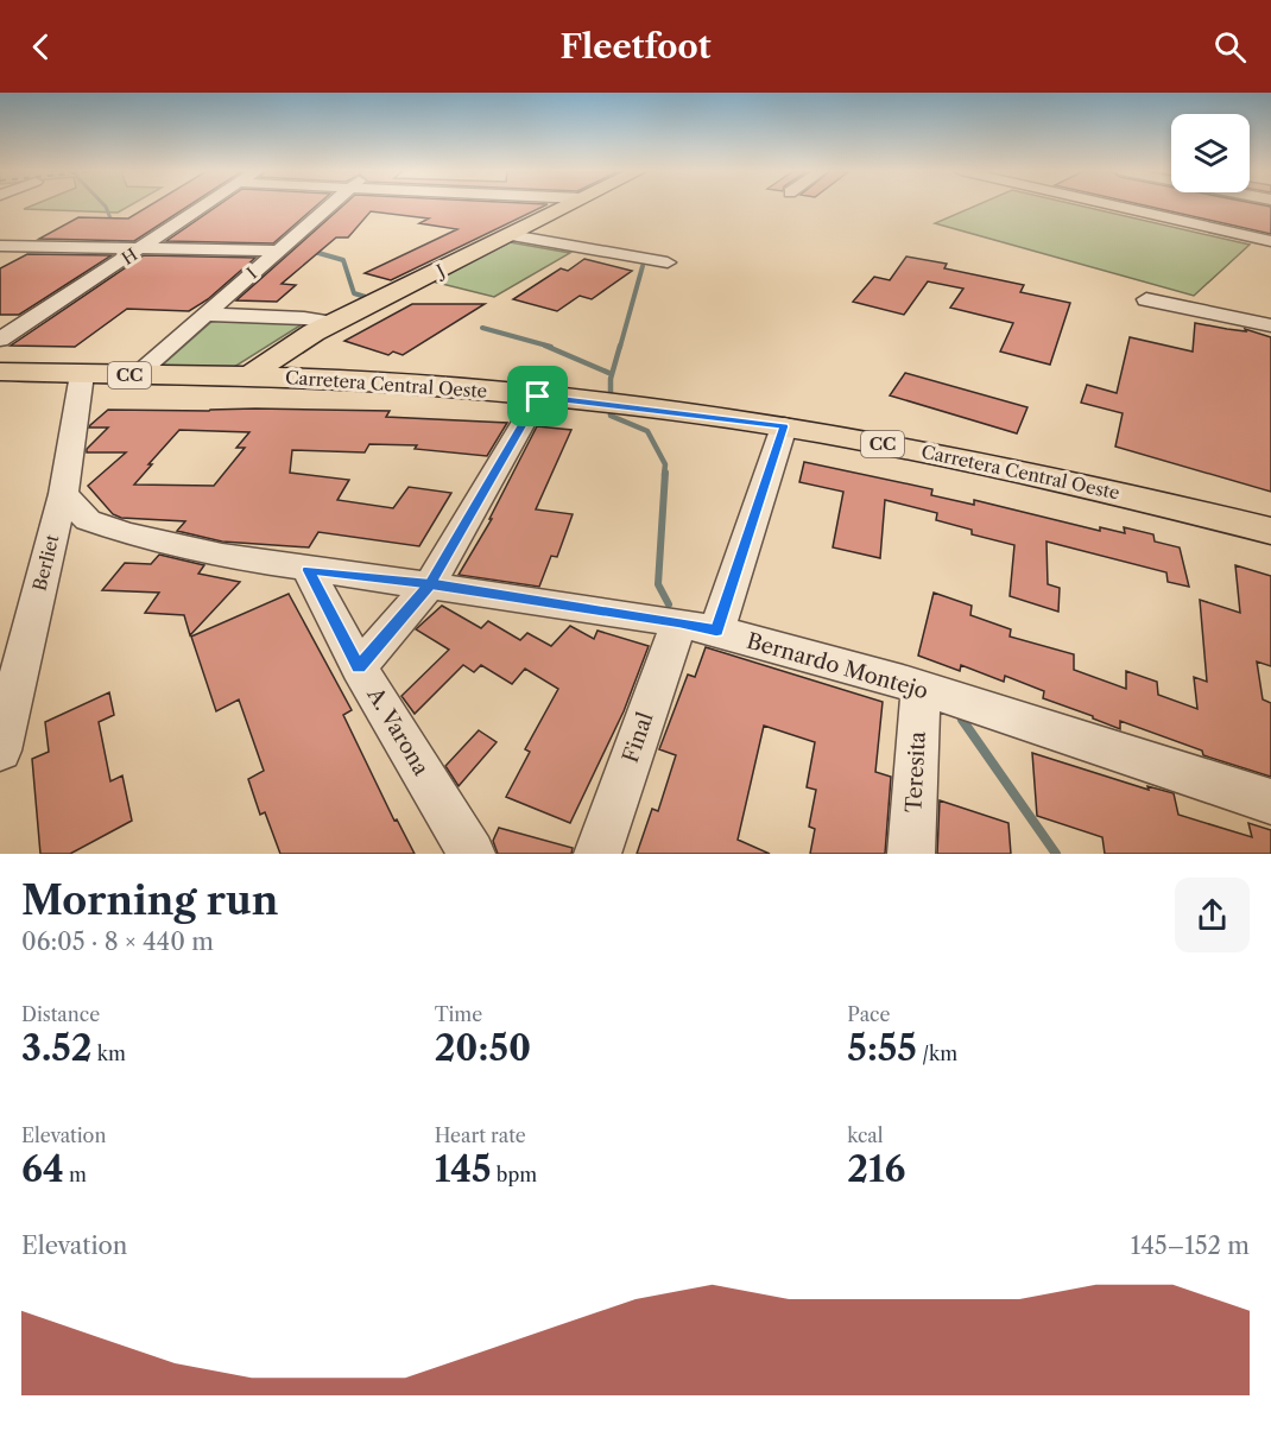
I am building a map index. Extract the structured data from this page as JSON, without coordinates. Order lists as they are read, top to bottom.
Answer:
{
  "streets": {
    "main road": ["J", "CC", "Carretera Central Oeste"],
    "street": [
      "H",
      "I",
      "Berliet",
      "Bernardo Montejo",
      "A. Varona",
      "Final",
      "Teresita"
    ]
  },
  "crossings": [
    ["J", "Carretera Central Oeste"],
    ["I", "Carretera Central Oeste"],
    ["Carretera Central Oeste", "Berliet"],
    ["Carretera Central Oeste", "Final"],
    ["Berliet", "Bernardo Montejo"],
    ["Bernardo Montejo", "A. Varona"],
    ["Bernardo Montejo", "Final"],
    ["Bernardo Montejo", "Teresita"]
  ],
  "page": {
    "header": "Fleetfoot",
    "heading": ["Morning run", "06:05 · 8 × 440 m"],
    "stats": [
      ["Distance", "3.52 km"],
      ["Time", "20:50"],
      ["Pace", "5:55 /km"],
      ["Elevation", "64 m"],
      ["Heart rate", "145 bpm"],
      ["kcal", "216"]
    ],
    "chart": ["Elevation", "145–152 m"]
  }
}
